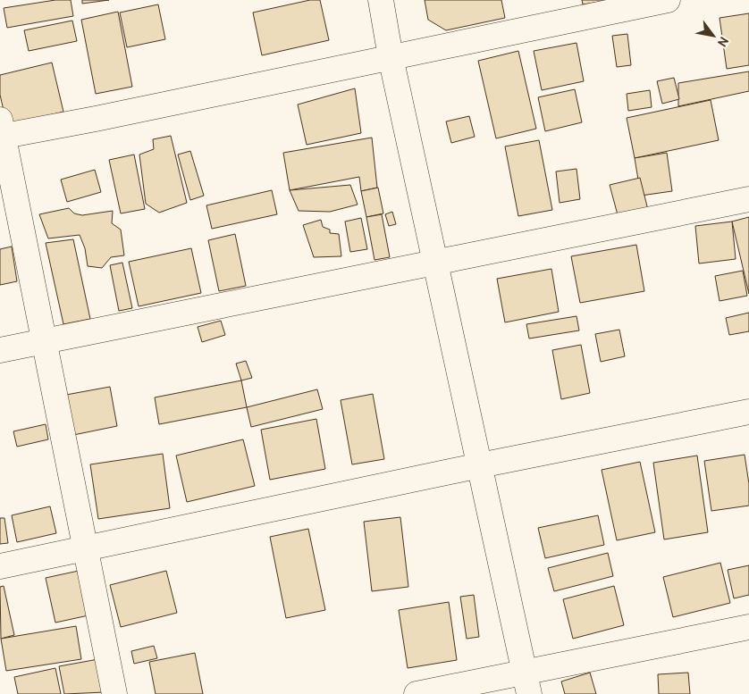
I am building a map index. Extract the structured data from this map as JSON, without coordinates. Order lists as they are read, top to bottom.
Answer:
{
  "north": "bottom right"
}
